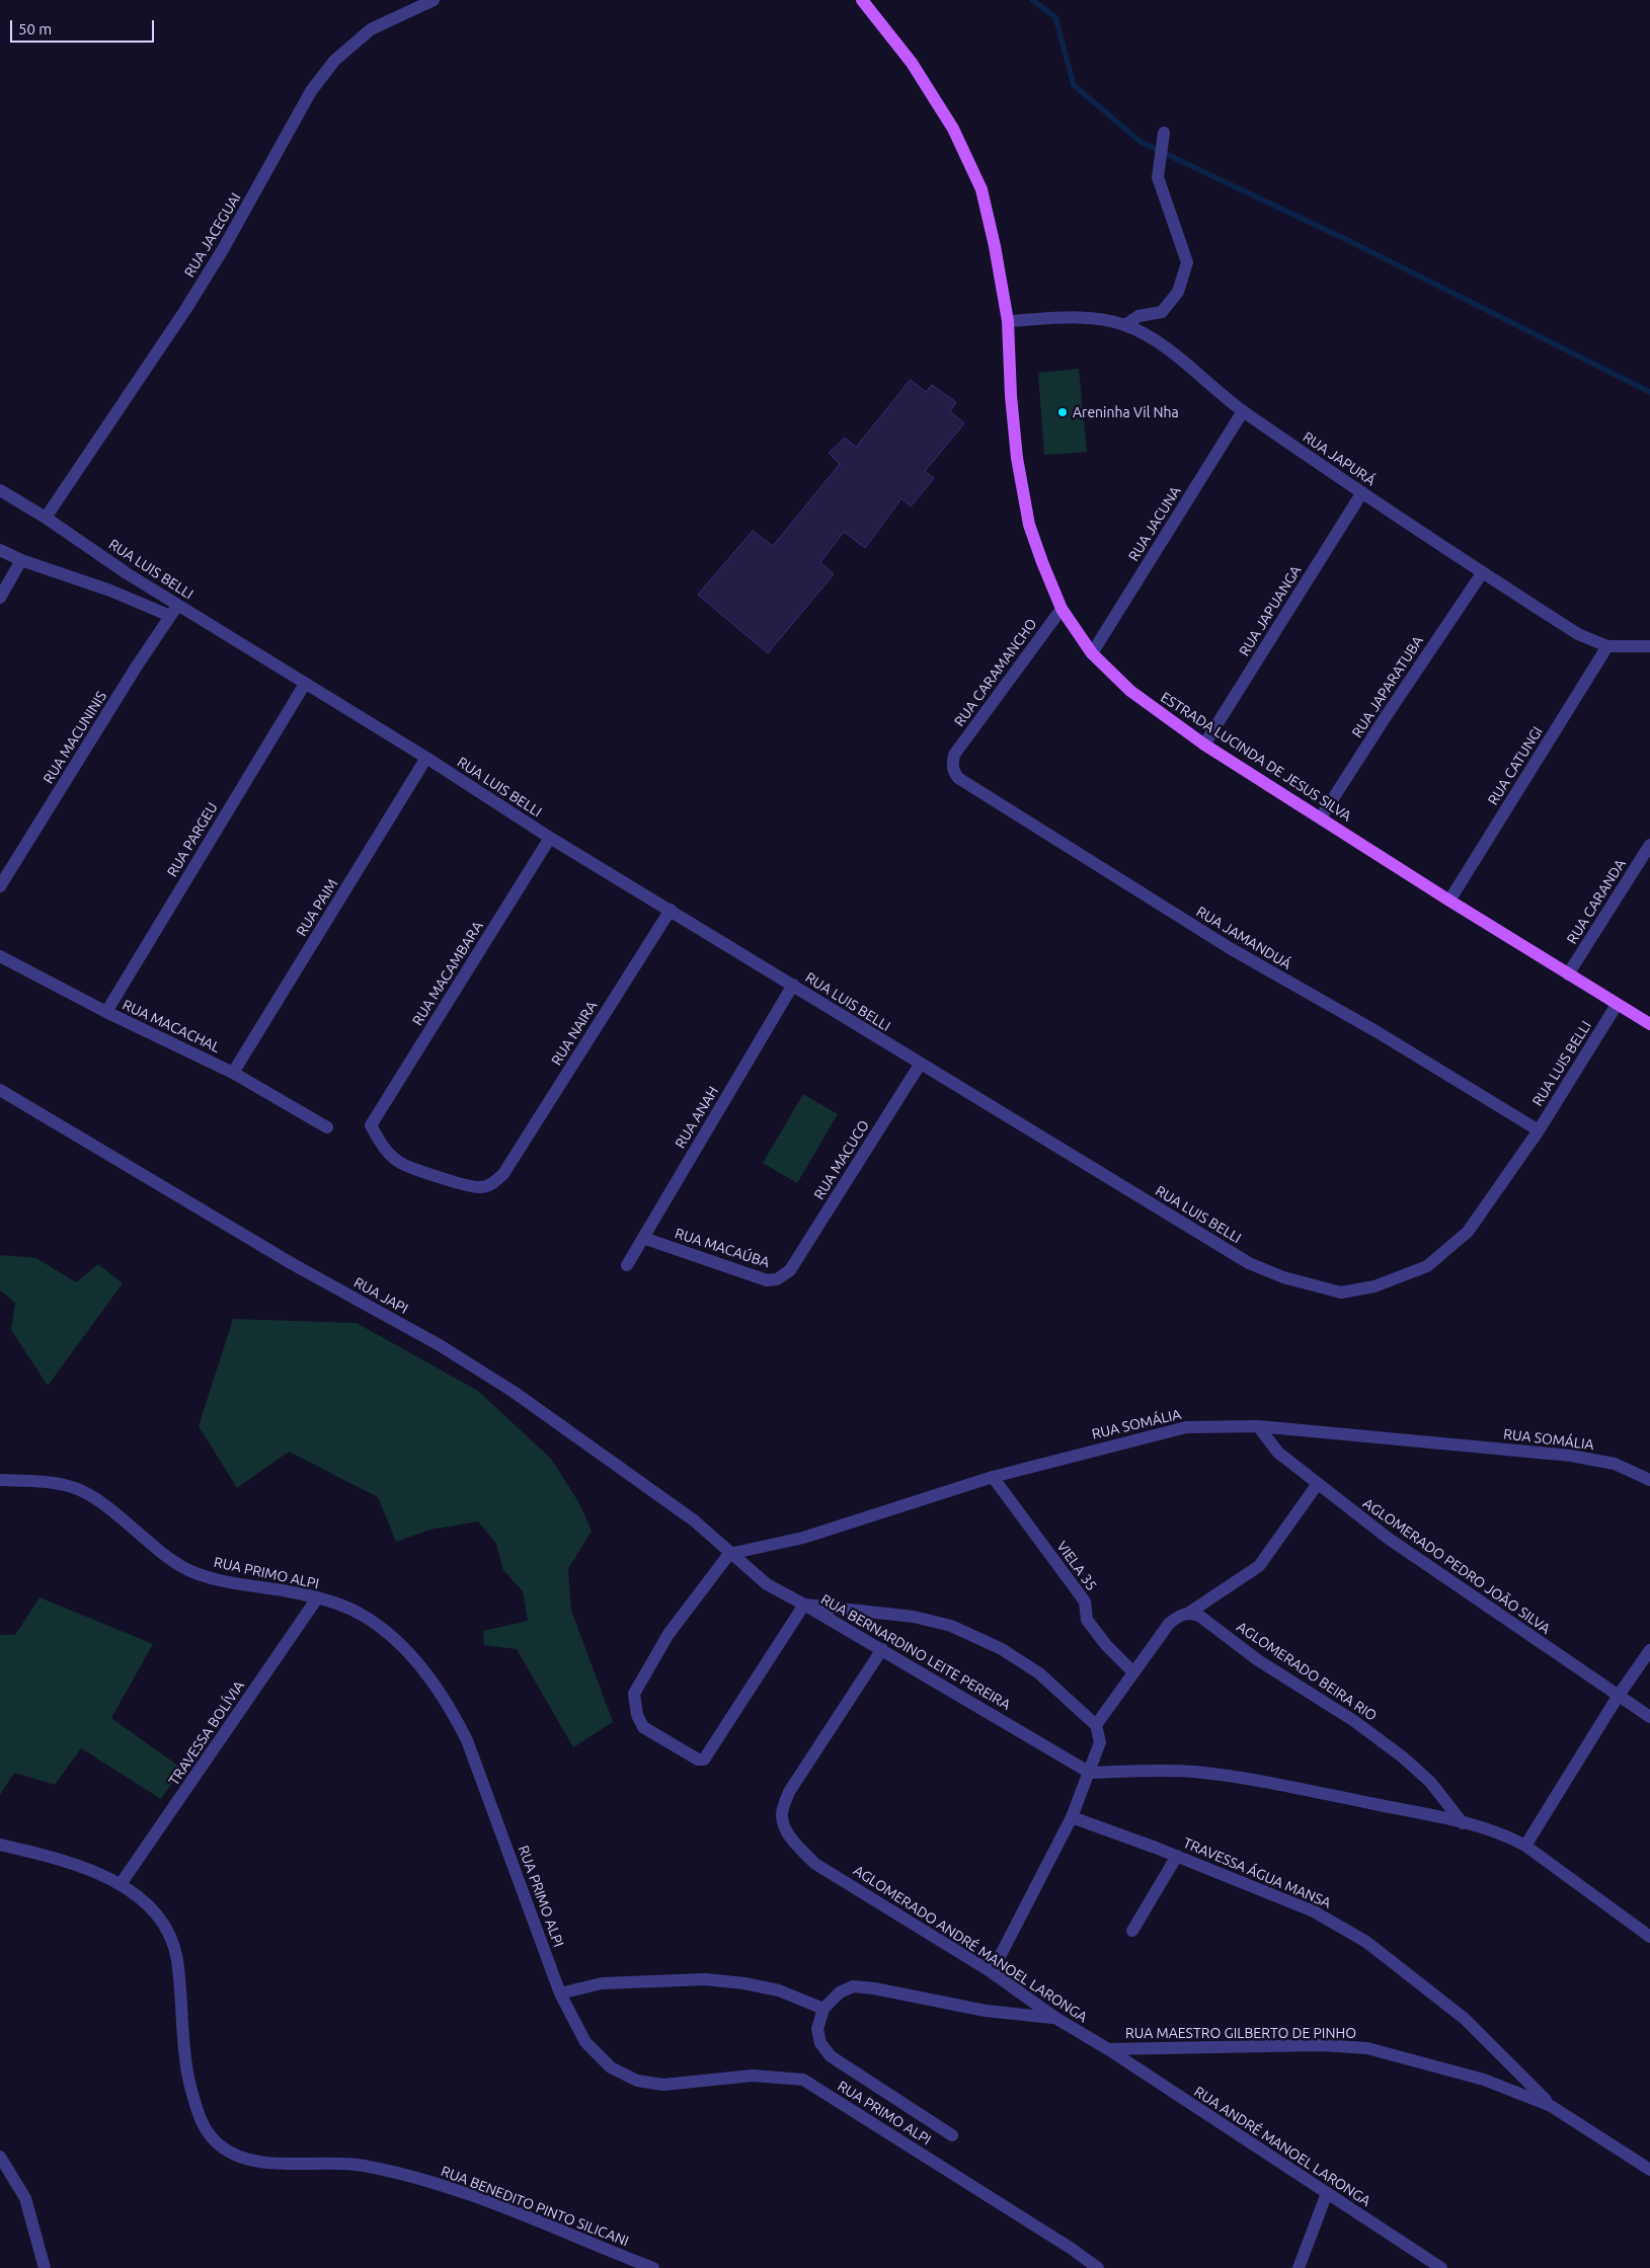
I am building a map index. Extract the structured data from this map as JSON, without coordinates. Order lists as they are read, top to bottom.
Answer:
{
  "streets": {
    "main road": ["ESTRADA LUCINDA DE JESUS SILVA"],
    "street": [
      "RUA JACEGUAI",
      "RUA JAPURÁ",
      "RUA JACUNA",
      "RUA LUIS BELLI",
      "RUA JAPUANGA",
      "RUA CARAMANCHO",
      "RUA JAPARATUBA",
      "RUA MACUNINIS",
      "RUA CATUNGI",
      "RUA PARGEU",
      "RUA CARANDA",
      "RUA PAIM",
      "RUA JAMANDUÁ",
      "RUA MACAMBARA",
      "RUA MACACHAL",
      "RUA NAIRA",
      "RUA ANAH",
      "RUA MACUCO",
      "RUA MACAÚBA",
      "RUA JAPI",
      "RUA SOMÁLIA",
      "VIELA 35",
      "AGLOMERADO PEDRO JOÃO SILVA",
      "RUA PRIMO ALPI",
      "RUA BERNARDINO LEITE PEREIRA",
      "AGLOMERADO BEIRA RIO",
      "TRAVESSA BOLÍVIA",
      "TRAVESSA ÁGUA MANSA",
      "AGLOMERADO ANDRÉ MANOEL LARONGA",
      "RUA MAESTRO GILBERTO DE PINHO",
      "RUA ANDRÉ MANOEL LARONGA",
      "RUA BENEDITO PINTO SILICANI"
    ]
  },
  "crossings": [
    ["RUA JACEGUAI", "RUA LUIS BELLI"],
    ["RUA JAPURÁ", "RUA JACUNA"],
    ["RUA JAPURÁ", "RUA JAPUANGA"],
    ["RUA JAPURÁ", "RUA JAPARATUBA"],
    ["RUA JAPURÁ", "ESTRADA LUCINDA DE JESUS SILVA"],
    ["RUA JAPURÁ", "RUA CATUNGI"],
    ["RUA JACUNA", "ESTRADA LUCINDA DE JESUS SILVA"],
    ["RUA LUIS BELLI", "RUA MACUNINIS"],
    ["RUA LUIS BELLI", "ESTRADA LUCINDA DE JESUS SILVA"],
    ["RUA LUIS BELLI", "RUA PARGEU"],
    ["RUA LUIS BELLI", "RUA PAIM"],
    ["RUA LUIS BELLI", "RUA JAMANDUÁ"],
    ["RUA LUIS BELLI", "RUA MACAMBARA"],
    ["RUA LUIS BELLI", "RUA NAIRA"],
    ["RUA LUIS BELLI", "RUA ANAH"],
    ["RUA LUIS BELLI", "RUA MACUCO"],
    ["RUA JAPUANGA", "ESTRADA LUCINDA DE JESUS SILVA"],
    ["RUA CARAMANCHO", "ESTRADA LUCINDA DE JESUS SILVA"],
    ["RUA CARAMANCHO", "RUA JAMANDUÁ"],
    ["RUA JAPARATUBA", "ESTRADA LUCINDA DE JESUS SILVA"],
    ["ESTRADA LUCINDA DE JESUS SILVA", "RUA CATUNGI"],
    ["ESTRADA LUCINDA DE JESUS SILVA", "RUA CARANDA"],
    ["RUA PARGEU", "RUA MACACHAL"],
    ["RUA PAIM", "RUA MACACHAL"],
    ["RUA MACAMBARA", "RUA NAIRA"],
    ["RUA ANAH", "RUA MACAÚBA"],
    ["RUA MACUCO", "RUA MACAÚBA"],
    ["RUA JAPI", "RUA SOMÁLIA"],
    ["RUA JAPI", "RUA BERNARDINO LEITE PEREIRA"],
    ["RUA SOMÁLIA", "VIELA 35"],
    ["RUA SOMÁLIA", "AGLOMERADO PEDRO JOÃO SILVA"],
    ["RUA SOMÁLIA", "RUA BERNARDINO LEITE PEREIRA"],
    ["RUA PRIMO ALPI", "TRAVESSA BOLÍVIA"],
    ["RUA BERNARDINO LEITE PEREIRA", "AGLOMERADO ANDRÉ MANOEL LARONGA"],
    ["TRAVESSA BOLÍVIA", "RUA BENEDITO PINTO SILICANI"],
    ["TRAVESSA ÁGUA MANSA", "RUA MAESTRO GILBERTO DE PINHO"],
    ["AGLOMERADO ANDRÉ MANOEL LARONGA", "RUA MAESTRO GILBERTO DE PINHO"],
    ["AGLOMERADO ANDRÉ MANOEL LARONGA", "RUA ANDRÉ MANOEL LARONGA"],
    ["RUA MAESTRO GILBERTO DE PINHO", "RUA ANDRÉ MANOEL LARONGA"]
  ],
  "places": ["Areninha Vil Nha"],
  "scale_bar": "50 m"
}
